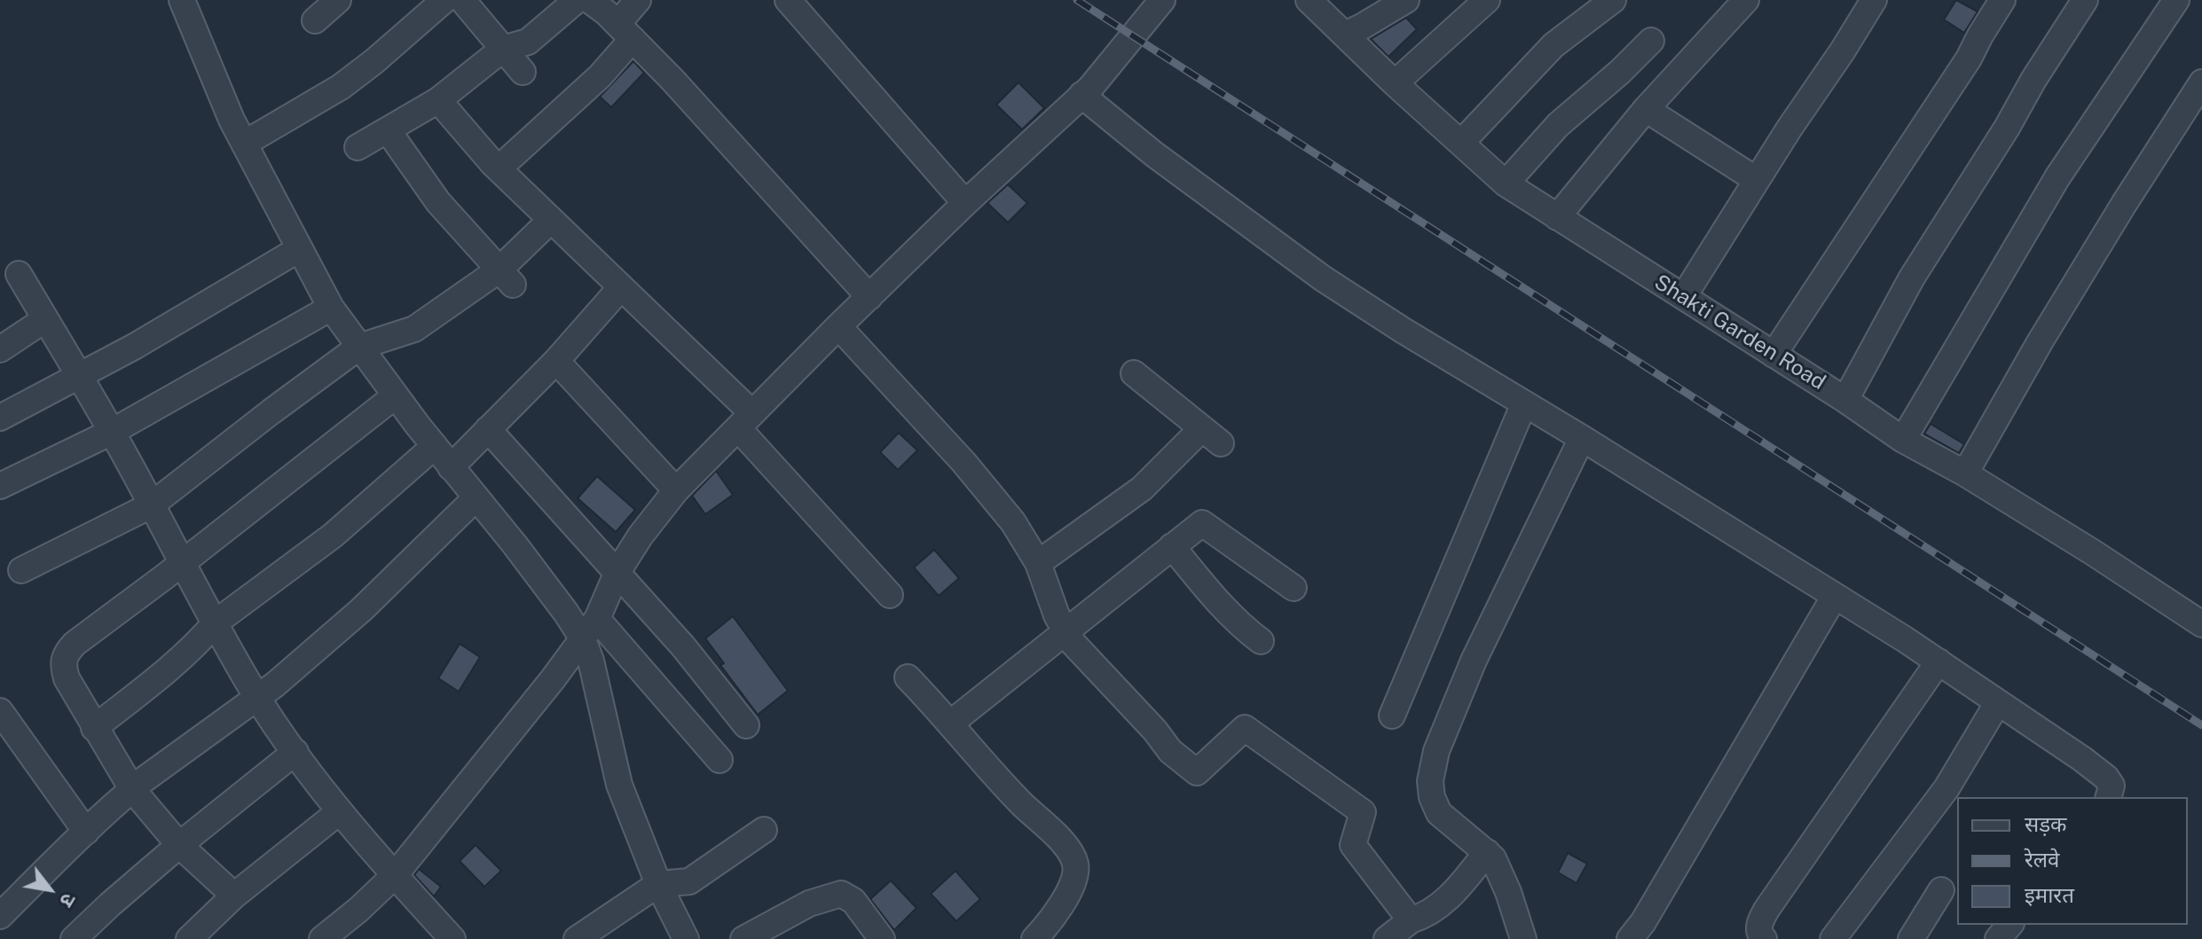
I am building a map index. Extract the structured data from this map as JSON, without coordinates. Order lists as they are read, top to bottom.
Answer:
{
  "streets": {
    "street": ["Shakti Garden Road"]
  },
  "legend": ["सड़क", "रेलवे", "इमारत"],
  "north": "bottom right"
}
